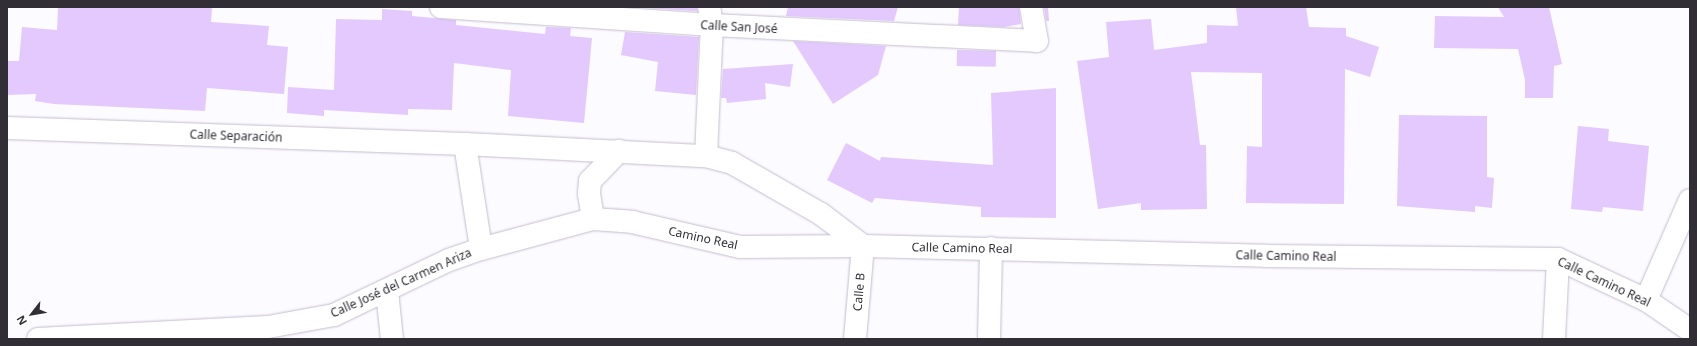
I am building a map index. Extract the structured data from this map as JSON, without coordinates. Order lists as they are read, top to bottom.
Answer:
{
  "streets": {
    "street": [
      "Calle San José",
      "Calle Separación",
      "Camino Real",
      "Calle Camino Real",
      "Calle José del Carmen Ariza",
      "Calle B"
    ]
  },
  "crossings": [
    ["Calle Separación", "Camino Real"],
    ["Calle Separación", "Calle Camino Real"],
    ["Calle Separación", "Calle B"],
    ["Camino Real", "Calle Camino Real"],
    ["Camino Real", "Calle José del Carmen Ariza"],
    ["Camino Real", "Calle B"],
    ["Calle Camino Real", "Calle B"]
  ],
  "north": "bottom left"
}
